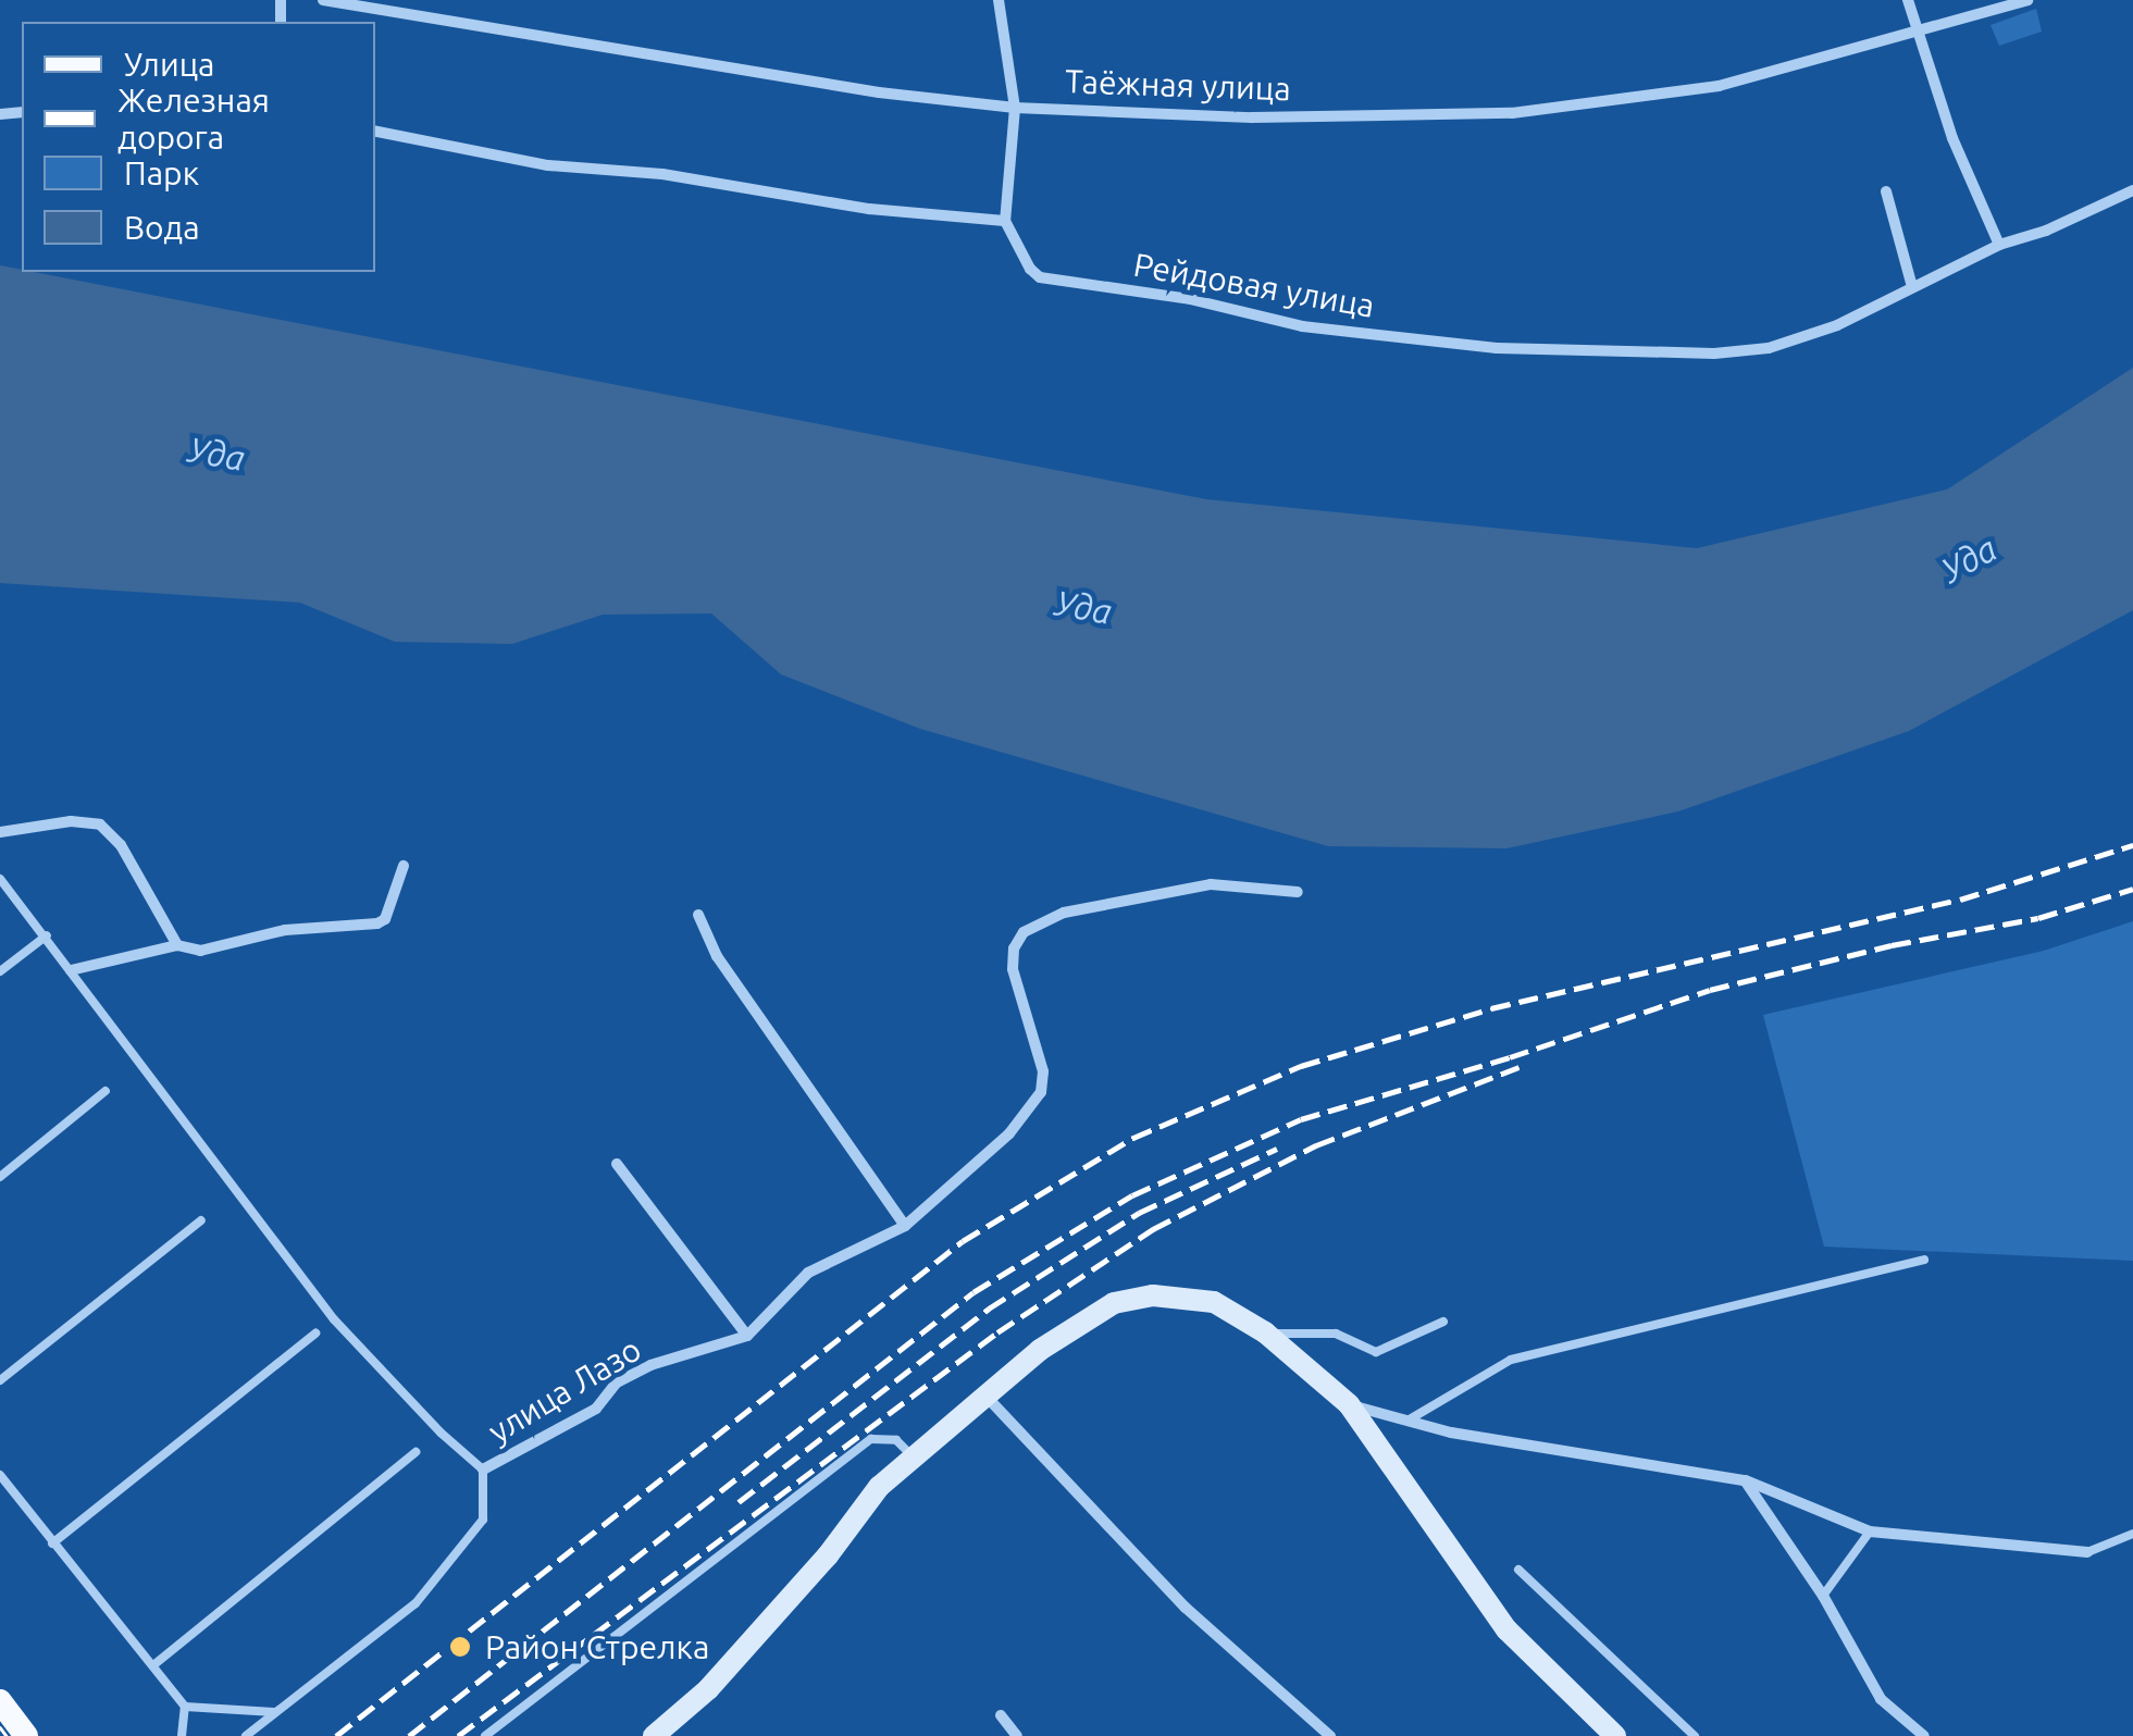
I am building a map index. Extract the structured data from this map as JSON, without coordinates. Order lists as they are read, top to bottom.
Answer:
{
  "streets": {
    "street": ["Таёжная улица", "Рейдовая улица", "улица Лазо"]
  },
  "water": ["Уда"],
  "places": ["Район Стрелка"],
  "legend": [
    "Улица",
    "Железная дорога",
    "Парк",
    "Вода"
  ]
}
